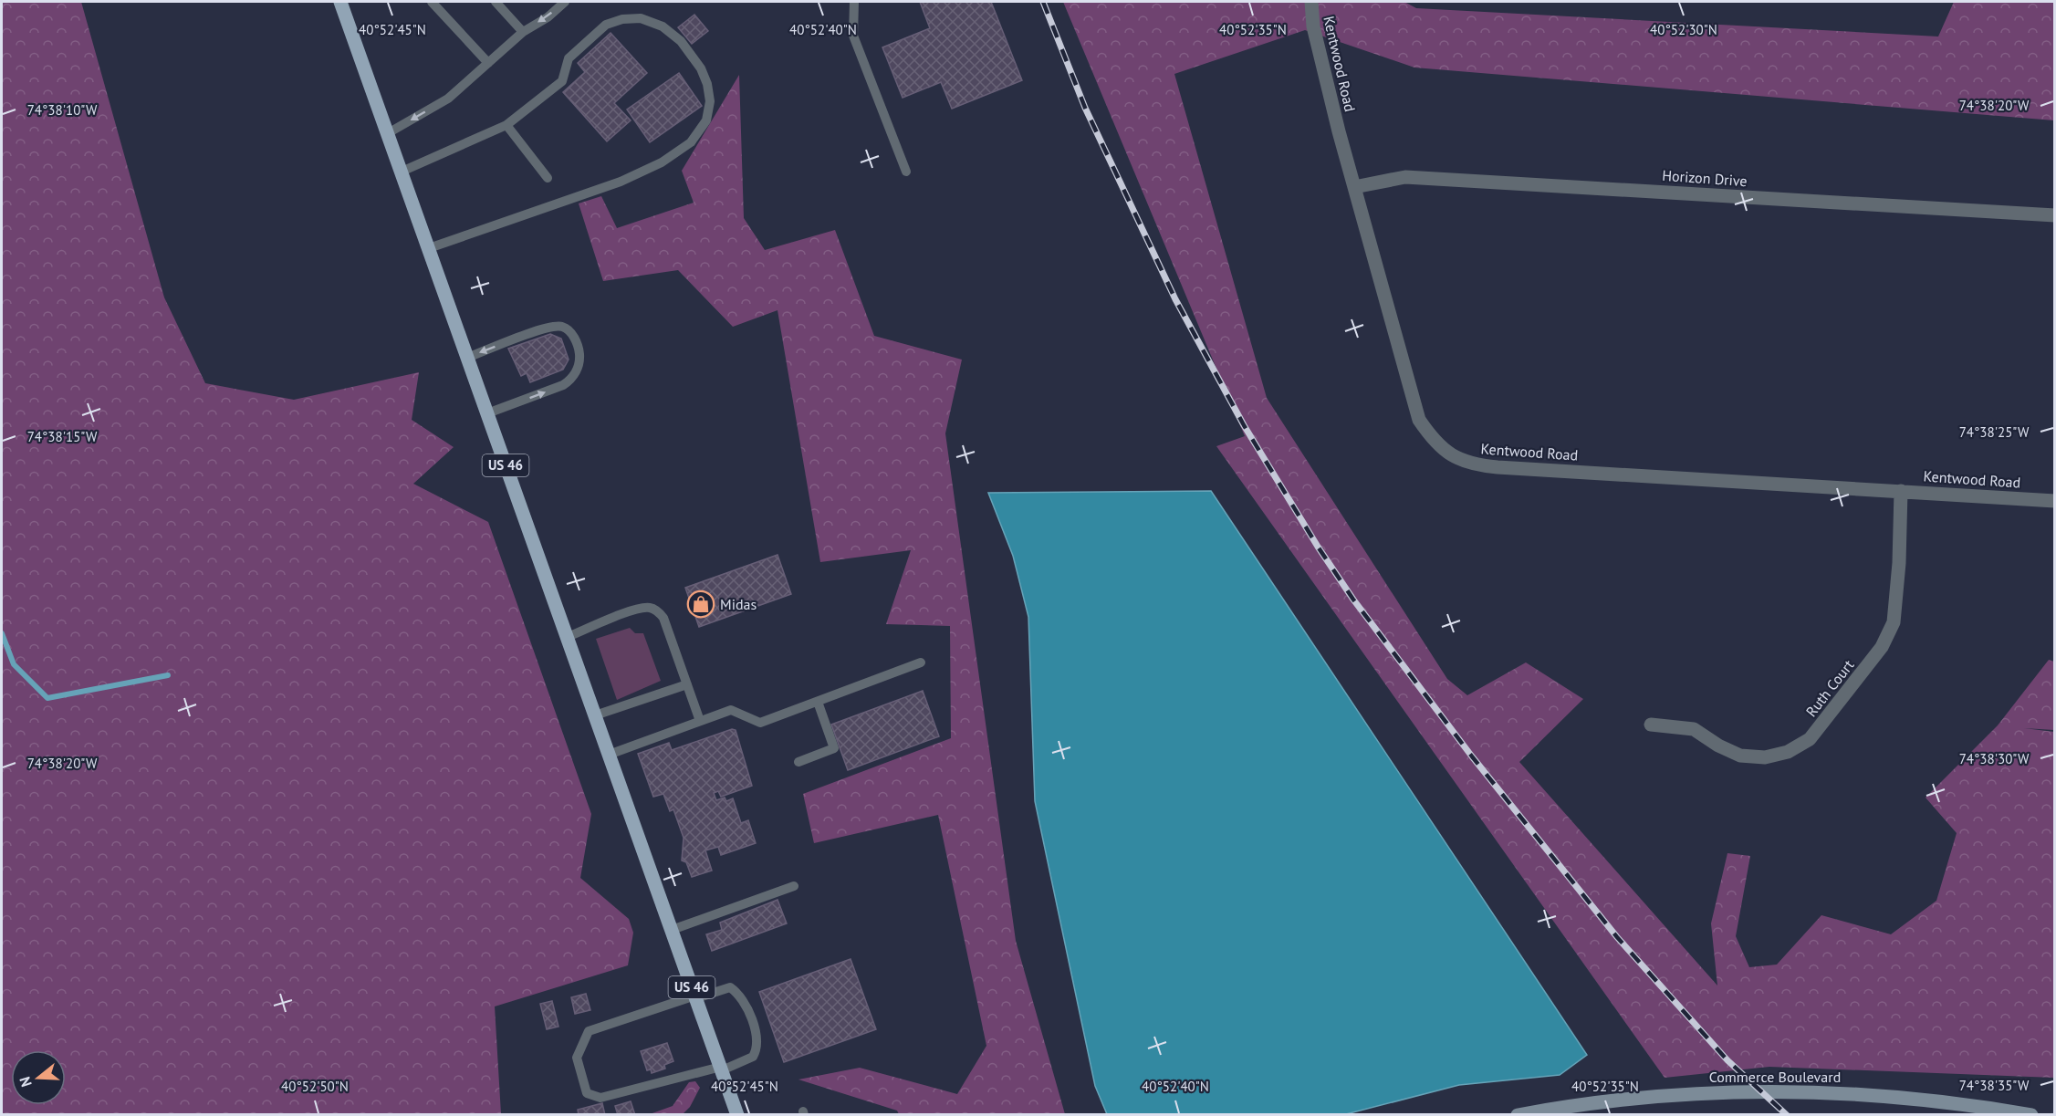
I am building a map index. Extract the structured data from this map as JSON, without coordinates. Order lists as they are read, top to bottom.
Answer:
{
  "streets": {
    "main road": ["US 46", "Commerce Boulevard"],
    "street": ["Kentwood Road", "Horizon Drive", "Ruth Court"]
  },
  "crossings": [
    ["Kentwood Road", "Horizon Drive"],
    ["Kentwood Road", "Ruth Court"]
  ],
  "places": {
    "shop": ["Midas"]
  },
  "north": "left",
  "coordinates": [
    "40°52'45\"N",
    "40°52'40\"N",
    "40°52'35\"N",
    "40°52'30\"N",
    "74°38'20\"W",
    "74°38'10\"W",
    "74°38'25\"W",
    "74°38'15\"W",
    "74°38'30\"W",
    "74°38'35\"W",
    "40°52'50\"N"
  ]
}
